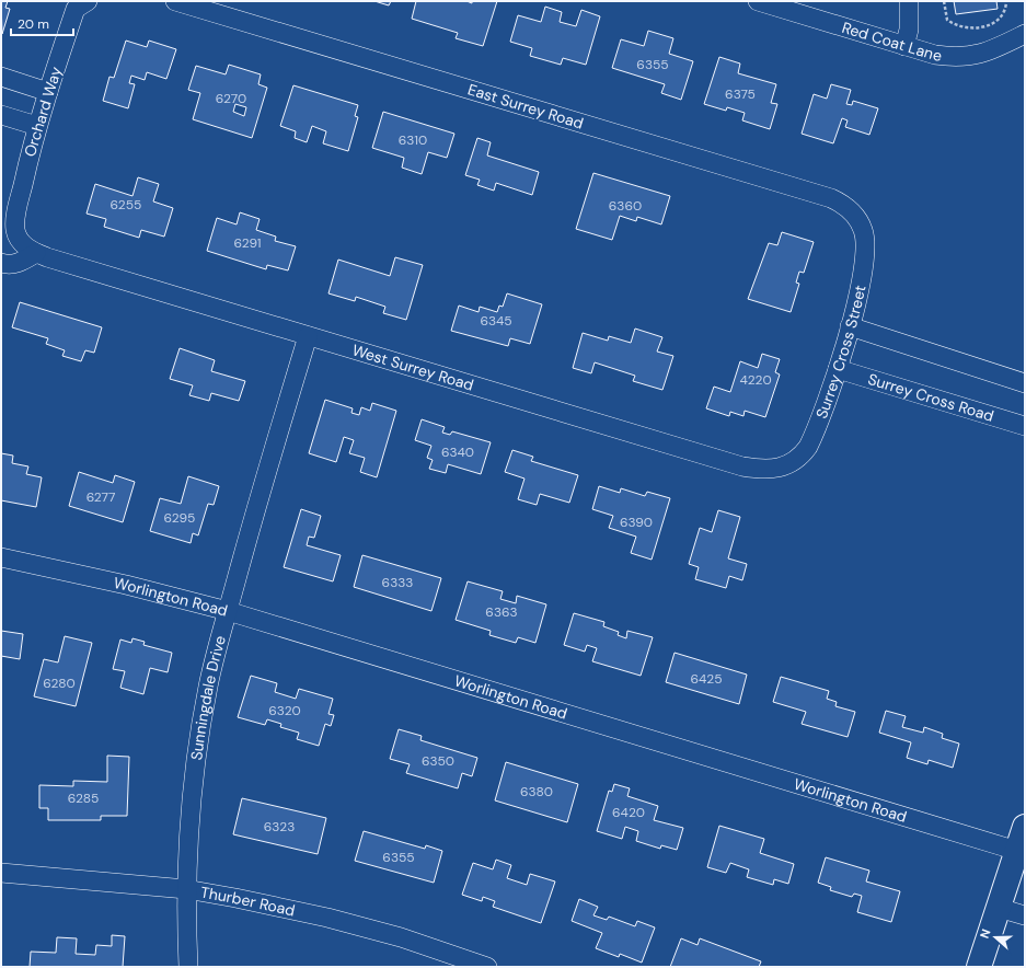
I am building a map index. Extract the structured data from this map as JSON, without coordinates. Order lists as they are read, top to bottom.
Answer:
{
  "streets": {
    "street": [
      "Red Coat Lane",
      "East Surrey Road",
      "Orchard Way",
      "Surrey Cross Street",
      "West Surrey Road",
      "Surrey Cross Road",
      "Worlington Road",
      "Sunningdale Drive",
      "Thurber Road"
    ]
  },
  "crossings": [
    ["East Surrey Road", "Surrey Cross Street"],
    ["Orchard Way", "West Surrey Road"],
    ["Surrey Cross Street", "West Surrey Road"],
    ["Surrey Cross Street", "Surrey Cross Road"],
    ["West Surrey Road", "Sunningdale Drive"],
    ["Worlington Road", "Sunningdale Drive"],
    ["Sunningdale Drive", "Thurber Road"]
  ],
  "house_numbers": [
    "6355",
    "6375",
    "6270",
    "6310",
    "6255",
    "6360",
    "6291",
    "6345",
    "4220",
    "6340",
    "6277",
    "6295",
    "6390",
    "6333",
    "6363",
    "6425",
    "6280",
    "6320",
    "6350",
    "6380",
    "6285",
    "6420",
    "6323",
    "6355"
  ],
  "scale_bar": "20 m",
  "north": "left"
}
